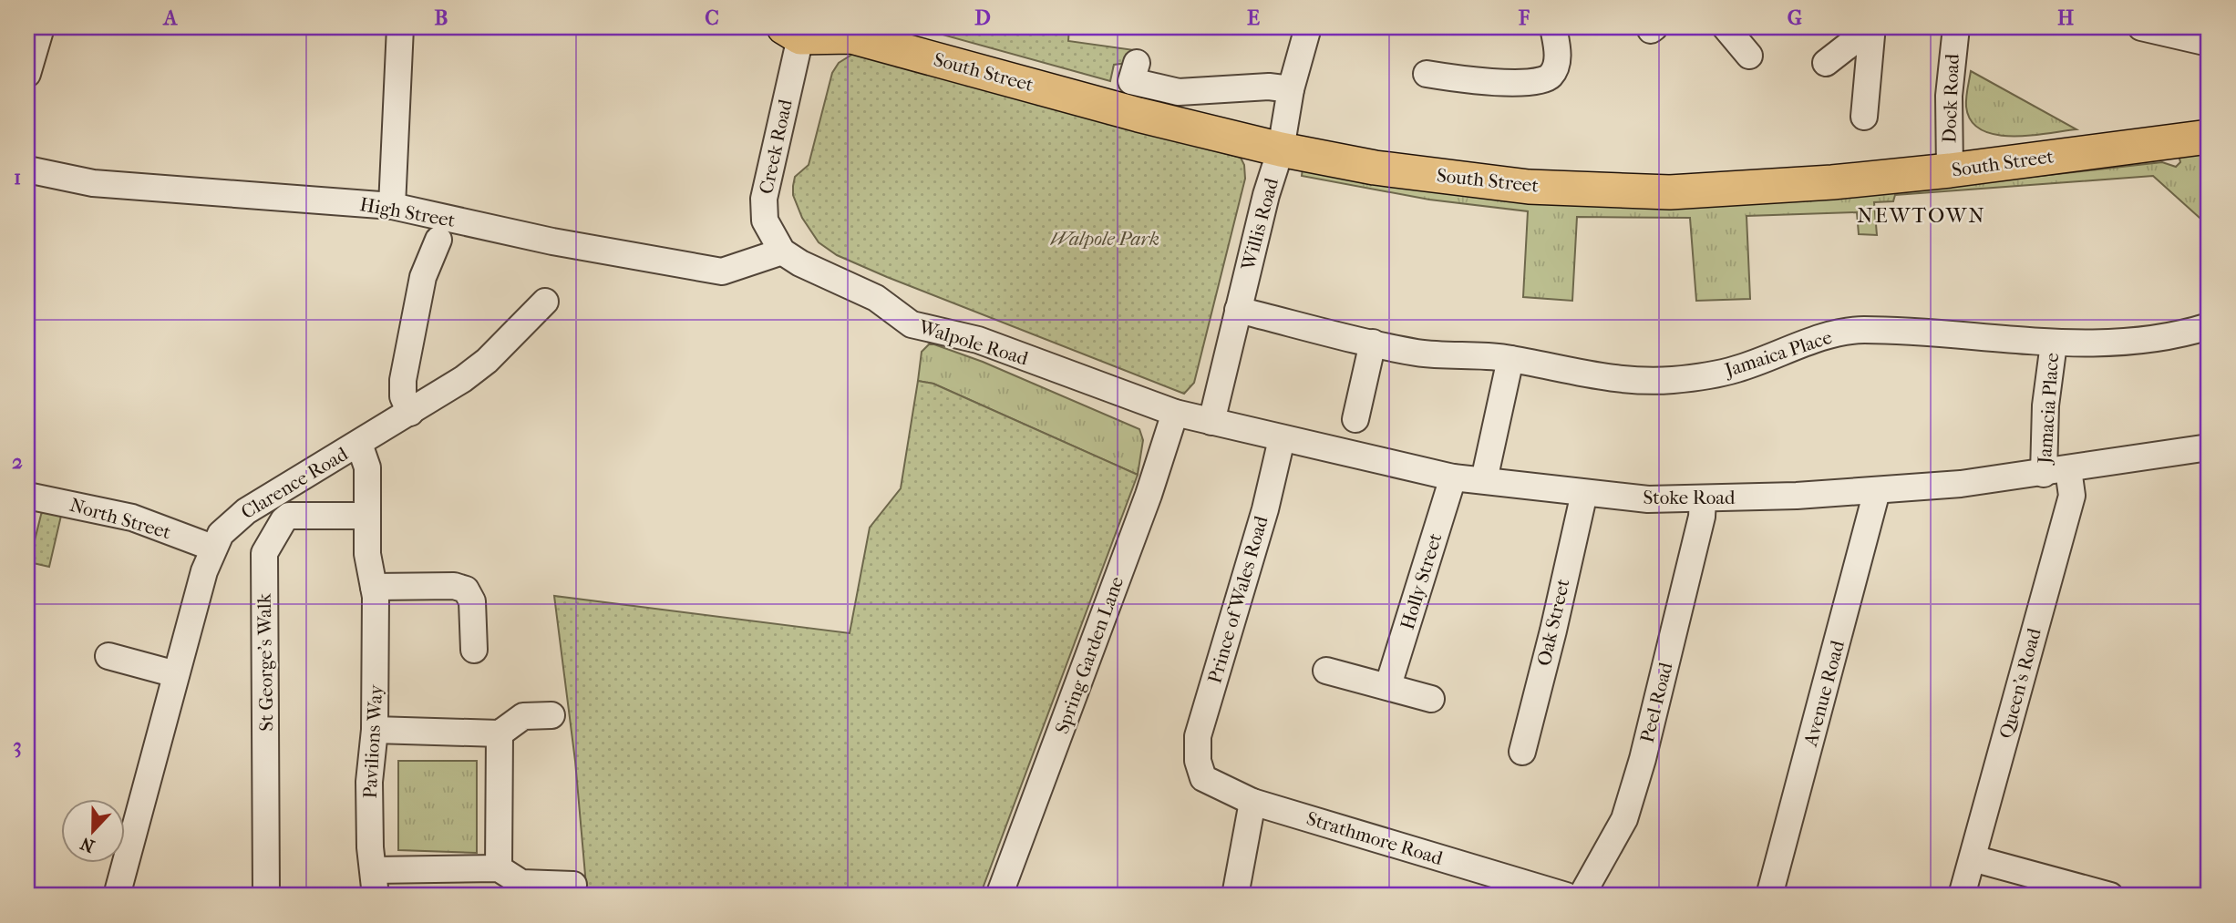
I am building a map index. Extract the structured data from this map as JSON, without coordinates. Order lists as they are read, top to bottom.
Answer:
{
  "streets": {
    "main road": ["South Street"],
    "street": [
      "Dock Road",
      "Creek Road",
      "High Street",
      "Willis Road",
      "Walpole Road",
      "Jamaica Place",
      "Jamacia Place",
      "Clarence Road",
      "Stoke Road",
      "North Street",
      "Holly Street",
      "Prince of Wales Road",
      "Oak Street",
      "Spring Garden Lane",
      "St George's Walk",
      "Queen's Road",
      "Avenue Road",
      "Peel Road",
      "Pavilions Way",
      "Strathmore Road"
    ]
  },
  "crossings": [
    ["South Street", "Dock Road"],
    ["South Street", "Creek Road"],
    ["South Street", "Willis Road"],
    ["Creek Road", "High Street"],
    ["Creek Road", "Walpole Road"],
    ["High Street", "Walpole Road"],
    ["Willis Road", "Jamaica Place"],
    ["Willis Road", "Stoke Road"],
    ["Walpole Road", "Stoke Road"],
    ["Walpole Road", "Spring Garden Lane"],
    ["Jamaica Place", "Jamacia Place"],
    ["Jamacia Place", "Stoke Road"],
    ["Jamacia Place", "Queen's Road"],
    ["Clarence Road", "North Street"],
    ["Clarence Road", "Pavilions Way"],
    ["Stoke Road", "Holly Street"],
    ["Stoke Road", "Prince of Wales Road"],
    ["Stoke Road", "Oak Street"],
    ["Stoke Road", "Spring Garden Lane"],
    ["Stoke Road", "Queen's Road"],
    ["Stoke Road", "Avenue Road"],
    ["Stoke Road", "Peel Road"],
    ["Prince of Wales Road", "Strathmore Road"],
    ["St George's Walk", "Pavilions Way"]
  ],
  "districts": ["NEWTOWN"],
  "parks": ["Walpole Park"],
  "north": "bottom",
  "grid": {
    "columns": [
      "A",
      "B",
      "C",
      "D",
      "E",
      "F",
      "G",
      "H"
    ],
    "rows": ["1", "2", "3"]
  }
}
